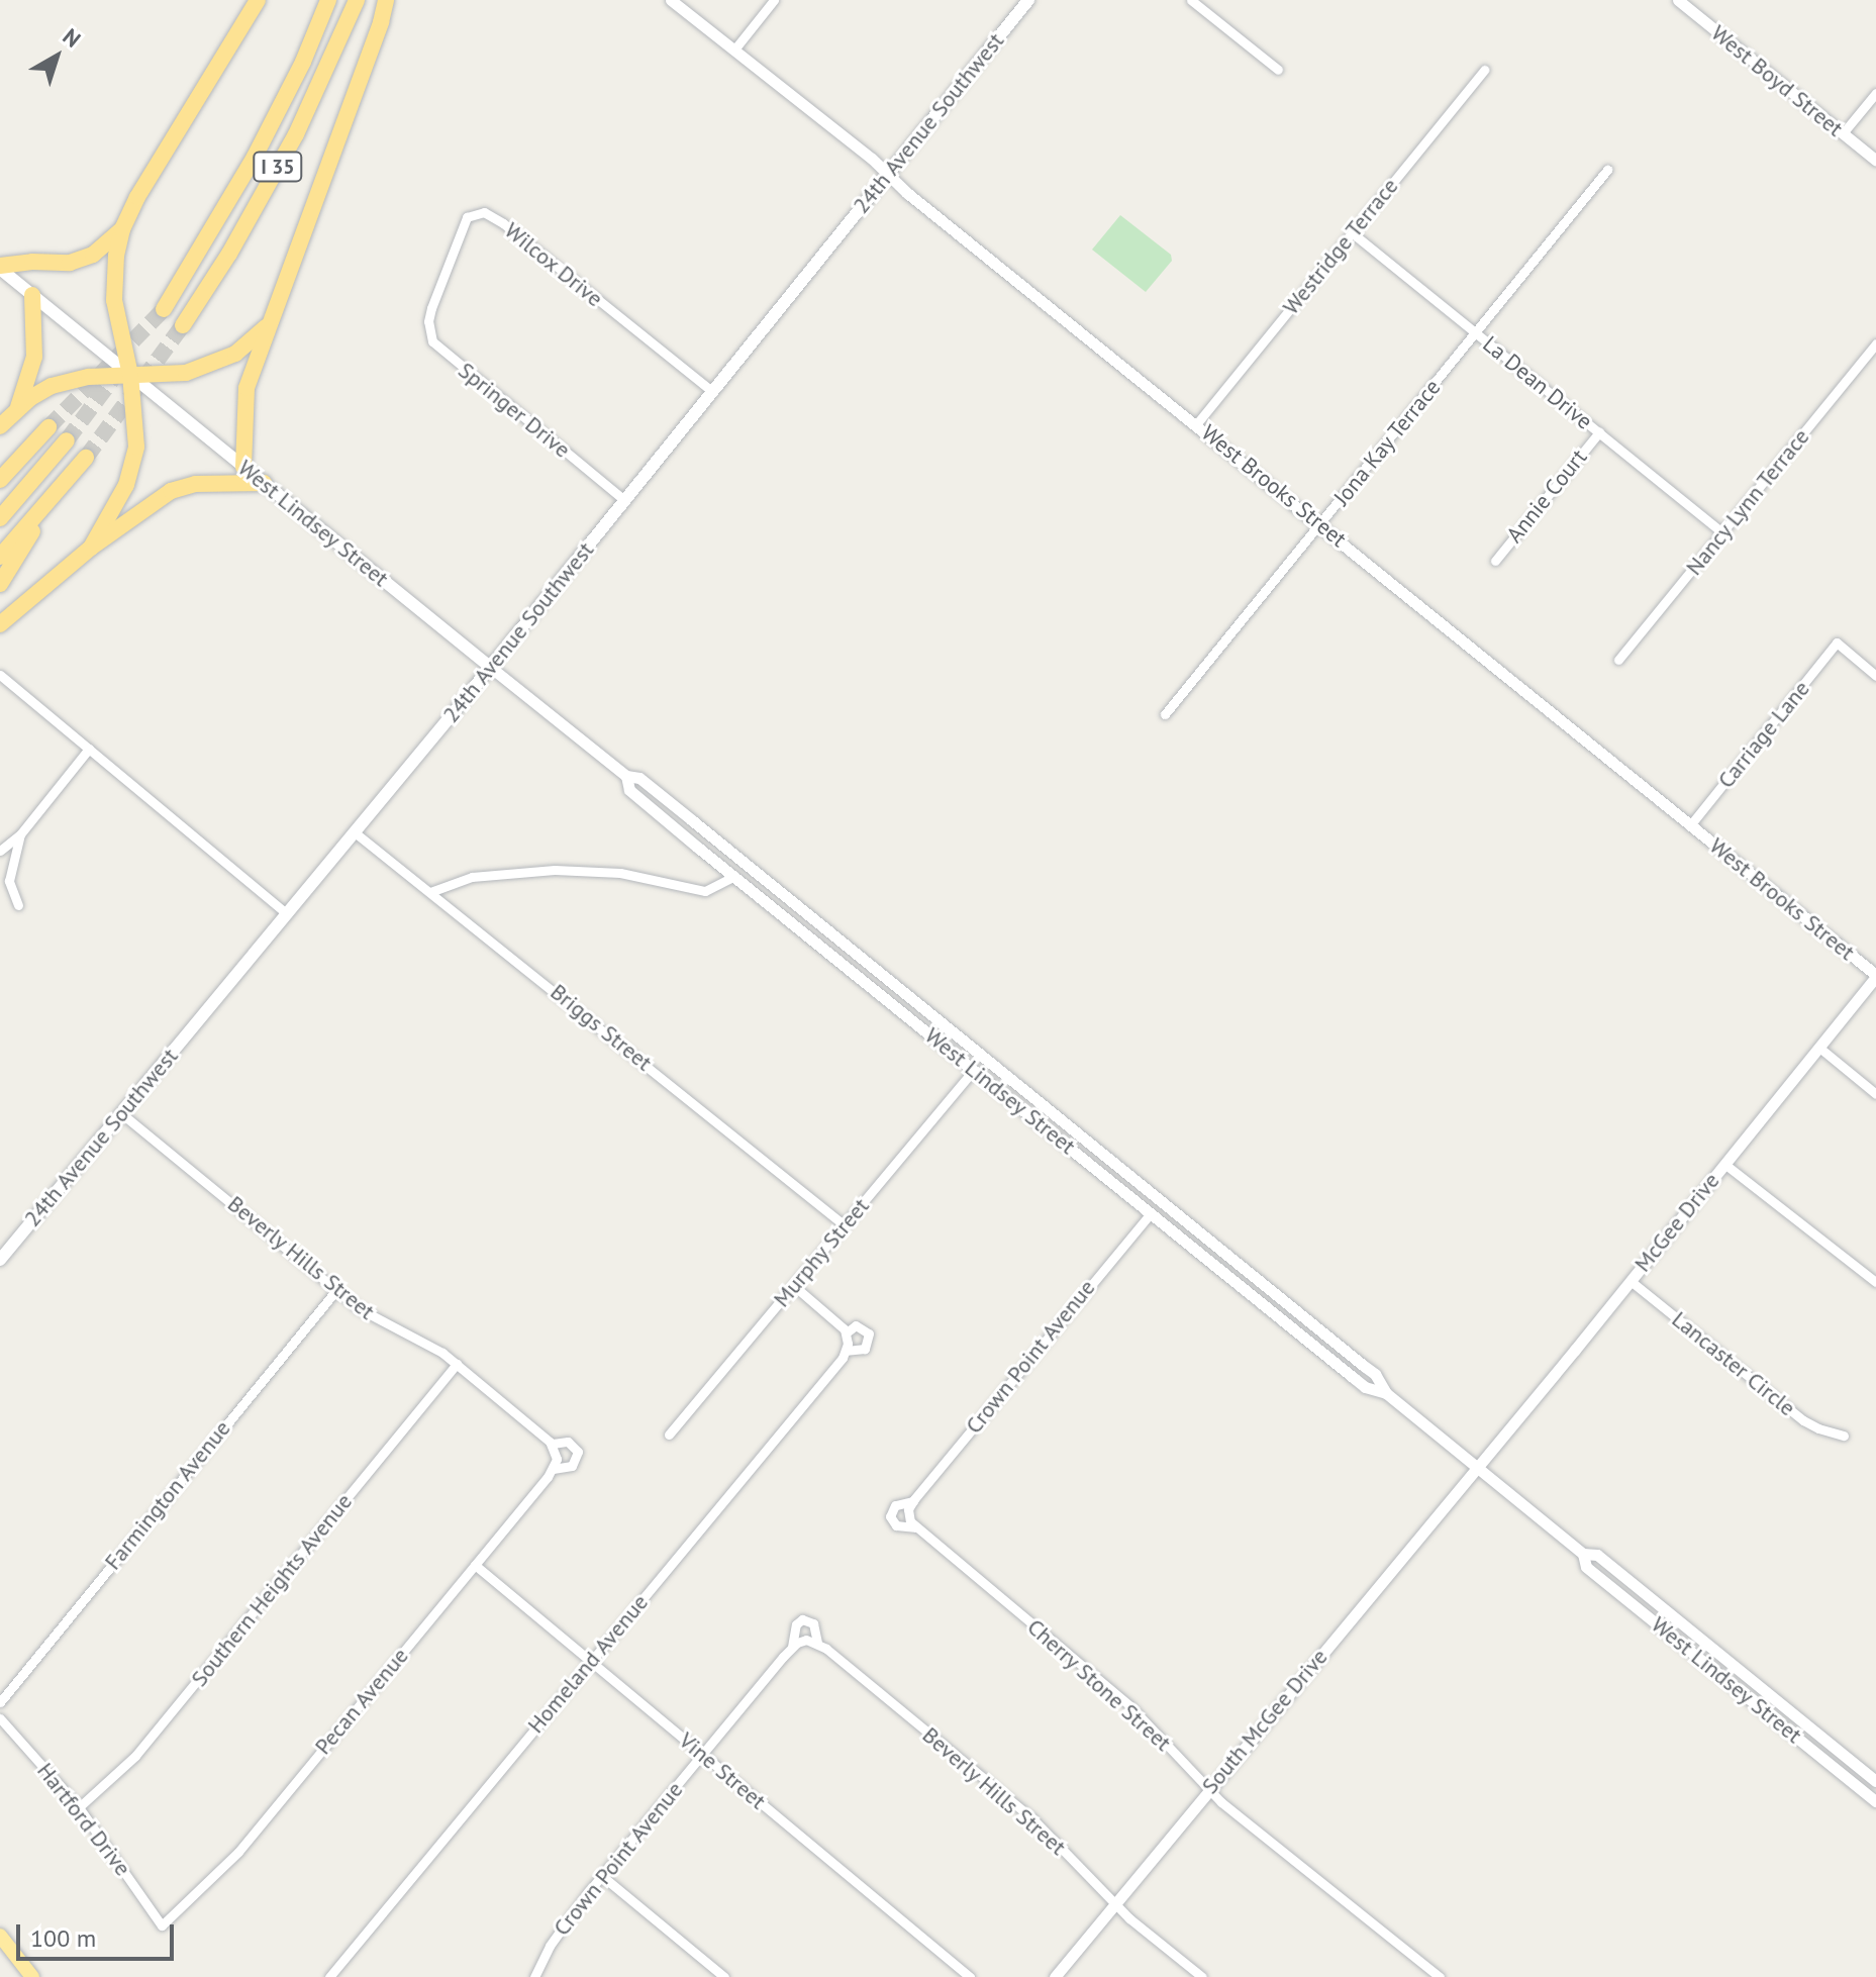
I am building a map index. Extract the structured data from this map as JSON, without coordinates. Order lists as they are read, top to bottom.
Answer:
{
  "streets": {
    "highway": ["I 35"],
    "main road": ["24th Avenue Southwest", "West Lindsey Street"],
    "street": [
      "West Boyd Street",
      "Westridge Terrace",
      "Wilcox Drive",
      "La Dean Drive",
      "Springer Drive",
      "Jona Kay Terrace",
      "West Brooks Street",
      "Annie Court",
      "Nancy Lynn Terrace",
      "Carriage Lane",
      "Briggs Street",
      "McGee Drive",
      "Murphy Street",
      "Beverly Hills Street",
      "Crown Point Avenue",
      "Lancaster Circle",
      "Farmington Avenue",
      "Southern Heights Avenue",
      "Homeland Avenue",
      "Cherry Stone Street",
      "Pecan Avenue",
      "South McGee Drive",
      "Vine Street",
      "Hartford Drive"
    ]
  },
  "crossings": [
    ["24th Avenue Southwest", "Wilcox Drive"],
    ["24th Avenue Southwest", "Springer Drive"],
    ["24th Avenue Southwest", "West Brooks Street"],
    ["24th Avenue Southwest", "West Lindsey Street"],
    ["24th Avenue Southwest", "Briggs Street"],
    ["24th Avenue Southwest", "Beverly Hills Street"],
    ["Westridge Terrace", "La Dean Drive"],
    ["Westridge Terrace", "West Brooks Street"],
    ["Wilcox Drive", "Springer Drive"],
    ["La Dean Drive", "Jona Kay Terrace"],
    ["La Dean Drive", "Annie Court"],
    ["La Dean Drive", "Nancy Lynn Terrace"],
    ["Jona Kay Terrace", "West Brooks Street"],
    ["West Brooks Street", "Carriage Lane"],
    ["West Brooks Street", "McGee Drive"],
    ["West Lindsey Street", "McGee Drive"],
    ["West Lindsey Street", "Murphy Street"],
    ["West Lindsey Street", "Crown Point Avenue"],
    ["West Lindsey Street", "South McGee Drive"],
    ["Briggs Street", "Murphy Street"],
    ["McGee Drive", "Lancaster Circle"],
    ["McGee Drive", "South McGee Drive"],
    ["Murphy Street", "Homeland Avenue"],
    ["Beverly Hills Street", "Crown Point Avenue"],
    ["Beverly Hills Street", "Farmington Avenue"],
    ["Beverly Hills Street", "Southern Heights Avenue"],
    ["Beverly Hills Street", "Pecan Avenue"],
    ["Beverly Hills Street", "South McGee Drive"],
    ["Crown Point Avenue", "Cherry Stone Street"],
    ["Crown Point Avenue", "Vine Street"],
    ["Southern Heights Avenue", "Hartford Drive"],
    ["Homeland Avenue", "Vine Street"],
    ["Cherry Stone Street", "South McGee Drive"],
    ["Pecan Avenue", "Vine Street"],
    ["Pecan Avenue", "Hartford Drive"]
  ],
  "scale_bar": "100 m",
  "north": "top right"
}
